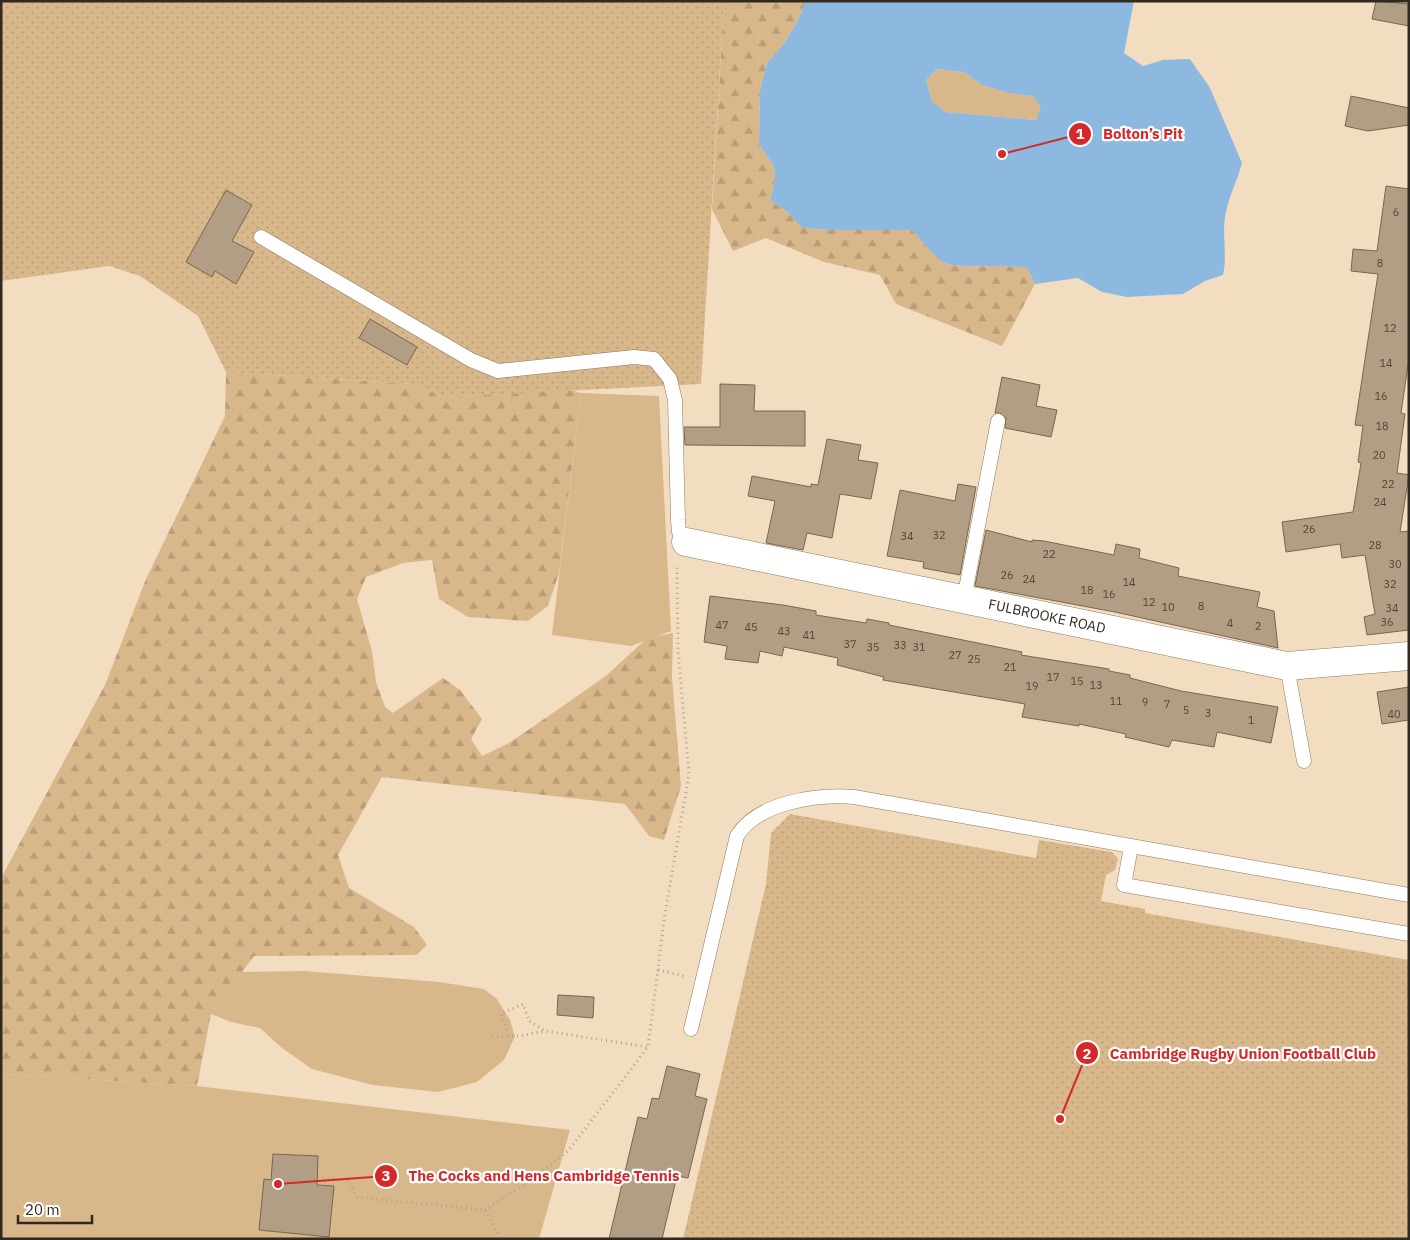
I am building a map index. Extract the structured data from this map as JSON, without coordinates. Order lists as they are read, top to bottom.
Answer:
{
  "streets": {
    "street": ["FULBROOKE ROAD"]
  },
  "places": ["Bolton’s Pit", "Cambridge Rugby Union Football Club", "The Cocks and Hens Cambridge Tennis"],
  "house_numbers": [
    "6",
    "8",
    "12",
    "14",
    "16",
    "18",
    "20",
    "22",
    "24",
    "26",
    "32",
    "34",
    "28",
    "22",
    "30",
    "26",
    "24",
    "14",
    "32",
    "18",
    "16",
    "12",
    "8",
    "10",
    "34",
    "36",
    "4",
    "47",
    "2",
    "45",
    "43",
    "41",
    "37",
    "33",
    "35",
    "31",
    "27",
    "25",
    "21",
    "17",
    "15",
    "13",
    "19",
    "11",
    "9",
    "7",
    "5",
    "3",
    "40",
    "1"
  ],
  "scale_bar": "20 m"
}
